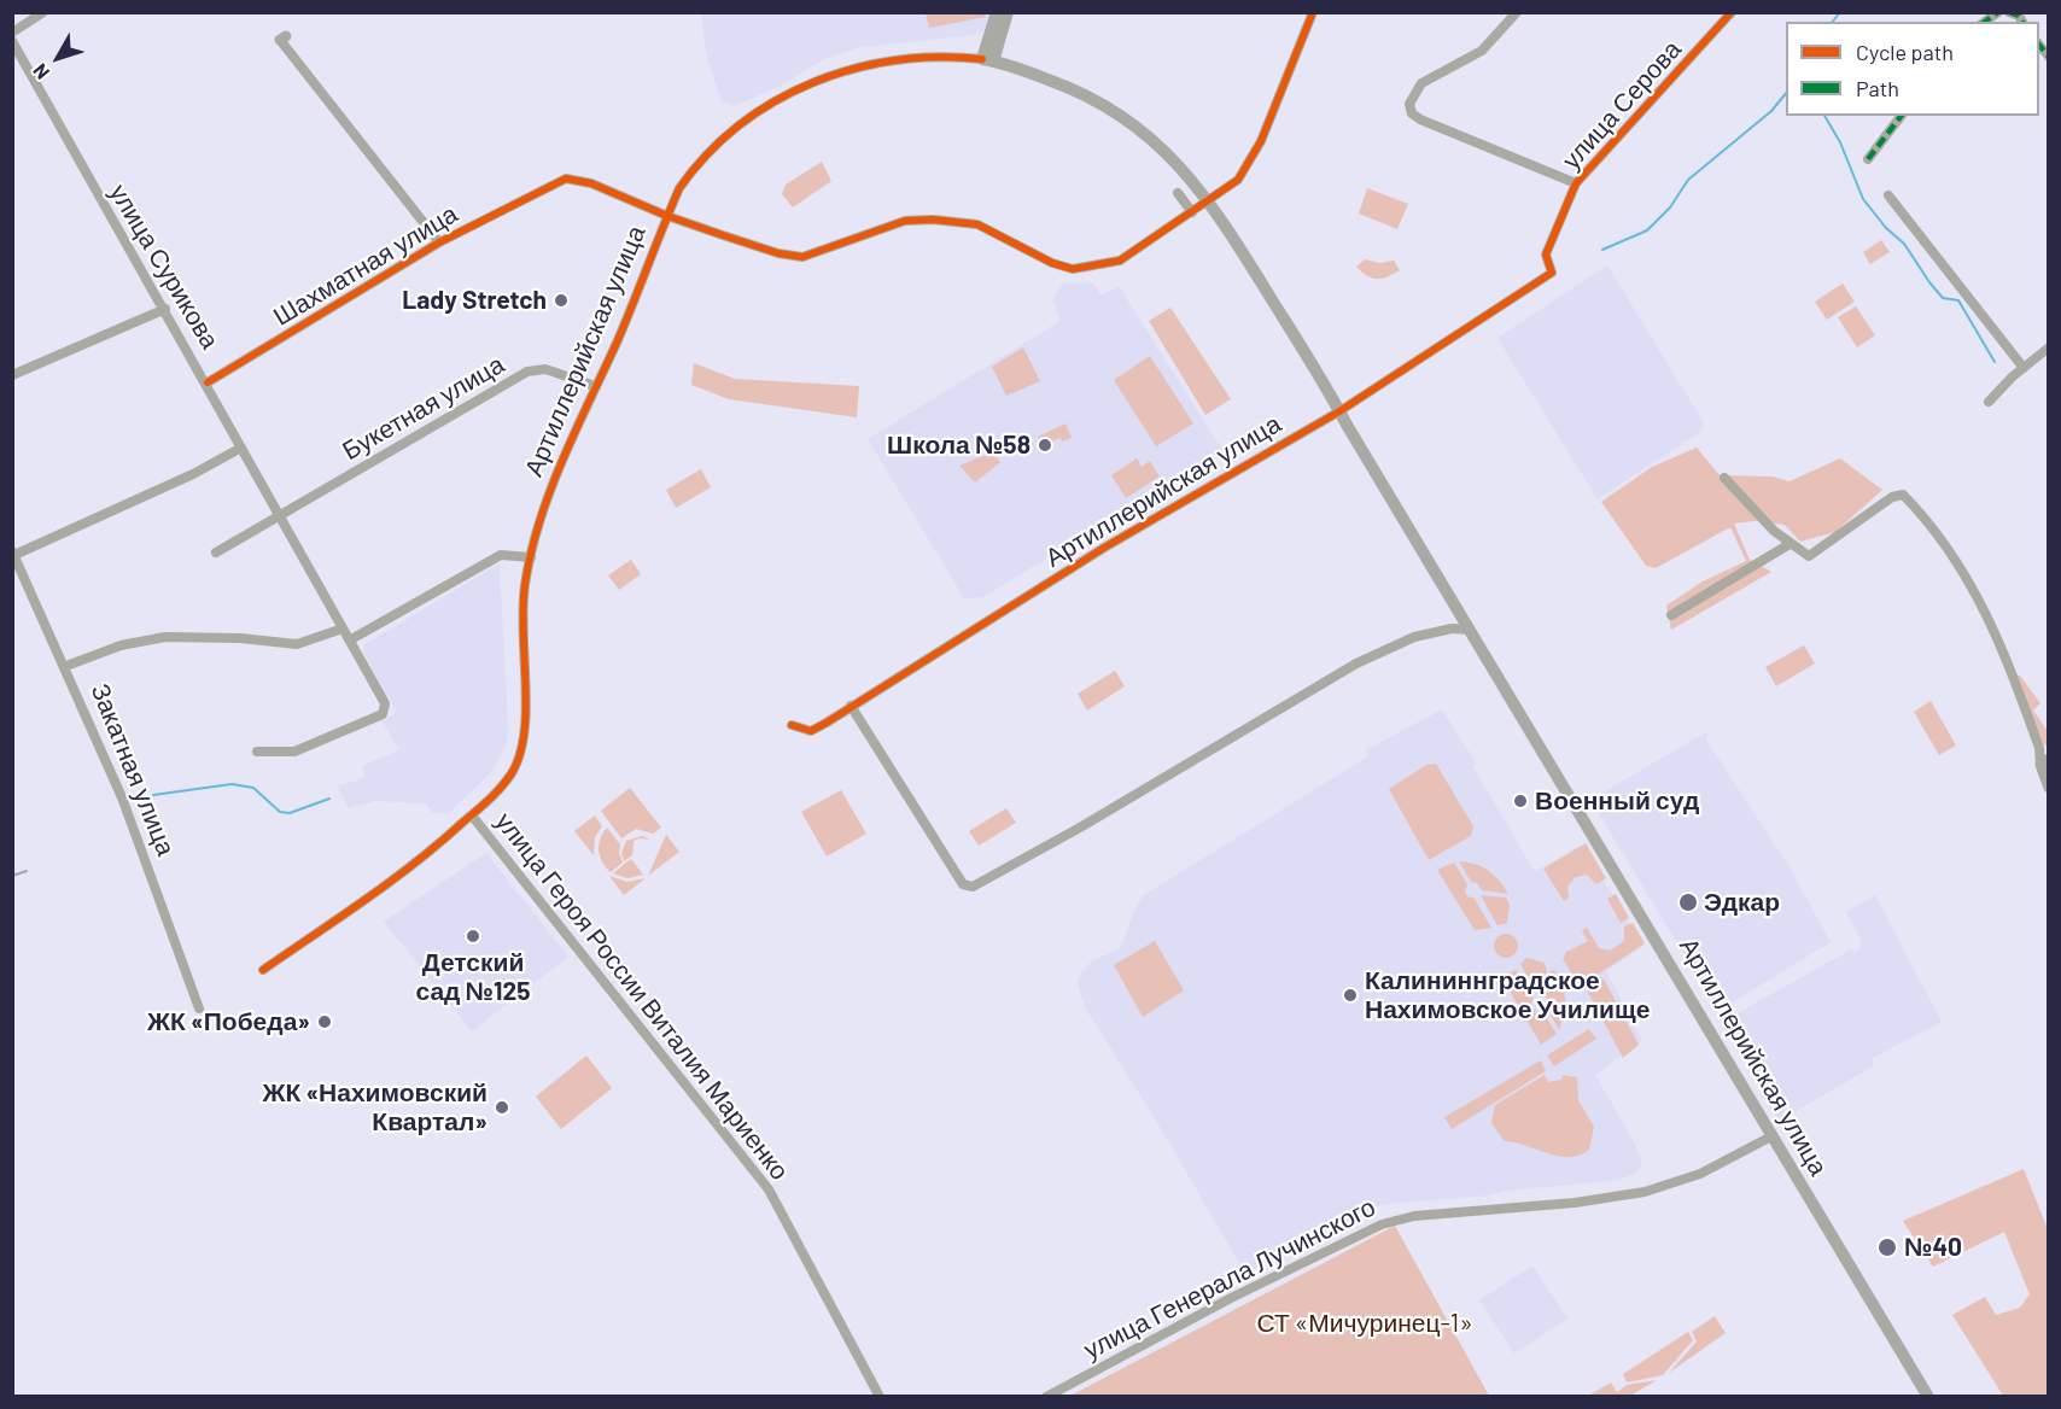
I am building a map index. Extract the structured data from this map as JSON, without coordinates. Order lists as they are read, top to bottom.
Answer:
{
  "streets": {
    "main road": ["Артиллерийская улица"],
    "street": [
      "улица Серова",
      "Шахматная улица",
      "улица Сурикова",
      "Букетная улица",
      "Закатная улица",
      "улица Героя России Виталия Мариенко",
      "улица Генерала Лучинского"
    ]
  },
  "crossings": [
    ["улица Серова", "Артиллерийская улица"],
    ["Шахматная улица", "улица Сурикова"],
    ["Шахматная улица", "Артиллерийская улица"],
    ["улица Сурикова", "Букетная улица"],
    ["Артиллерийская улица", "Букетная улица"],
    ["Артиллерийская улица", "улица Героя России Виталия Мариенко"],
    ["Артиллерийская улица", "улица Генерала Лучинского"]
  ],
  "parks": ["СТ «Мичуринец-1»"],
  "places": [
    "Lady Stretch",
    "Школа №58",
    "Военный суд",
    "Эдкар",
    "Детский сад №125",
    "Калининнградское Нахимовское Училище",
    "ЖК «Победа»",
    "ЖК «Нахимовский Квартал»",
    "№40"
  ],
  "legend": ["Cycle path", "Path"],
  "north": "bottom left"
}
